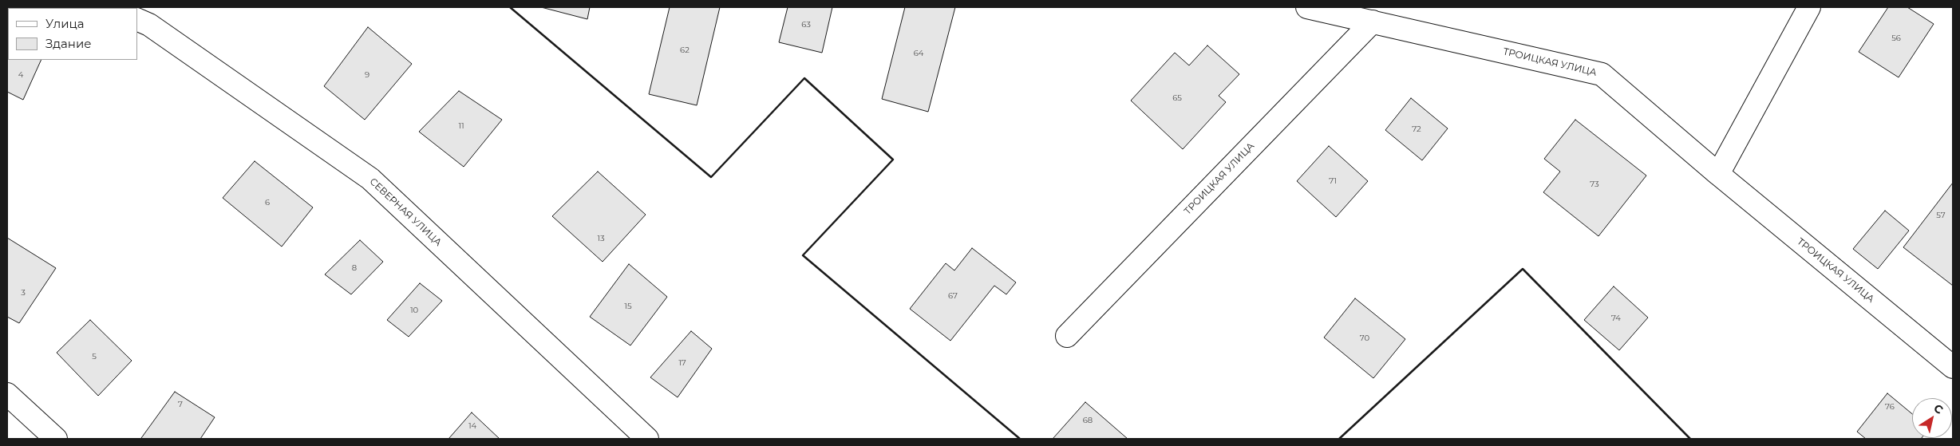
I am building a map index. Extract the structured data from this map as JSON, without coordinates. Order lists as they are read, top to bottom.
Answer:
{
  "streets": {
    "street": ["ТРОИЦКАЯ УЛИЦА", "СЕВЕРНАЯ УЛИЦА"]
  },
  "house_numbers": [
    "63",
    "56",
    "62",
    "64",
    "4",
    "9",
    "65",
    "11",
    "72",
    "71",
    "73",
    "6",
    "57",
    "13",
    "8",
    "3",
    "67",
    "15",
    "10",
    "74",
    "70",
    "5",
    "17",
    "7",
    "76",
    "68",
    "14"
  ],
  "legend": ["Улица", "Здание"],
  "north": "top right"
}
